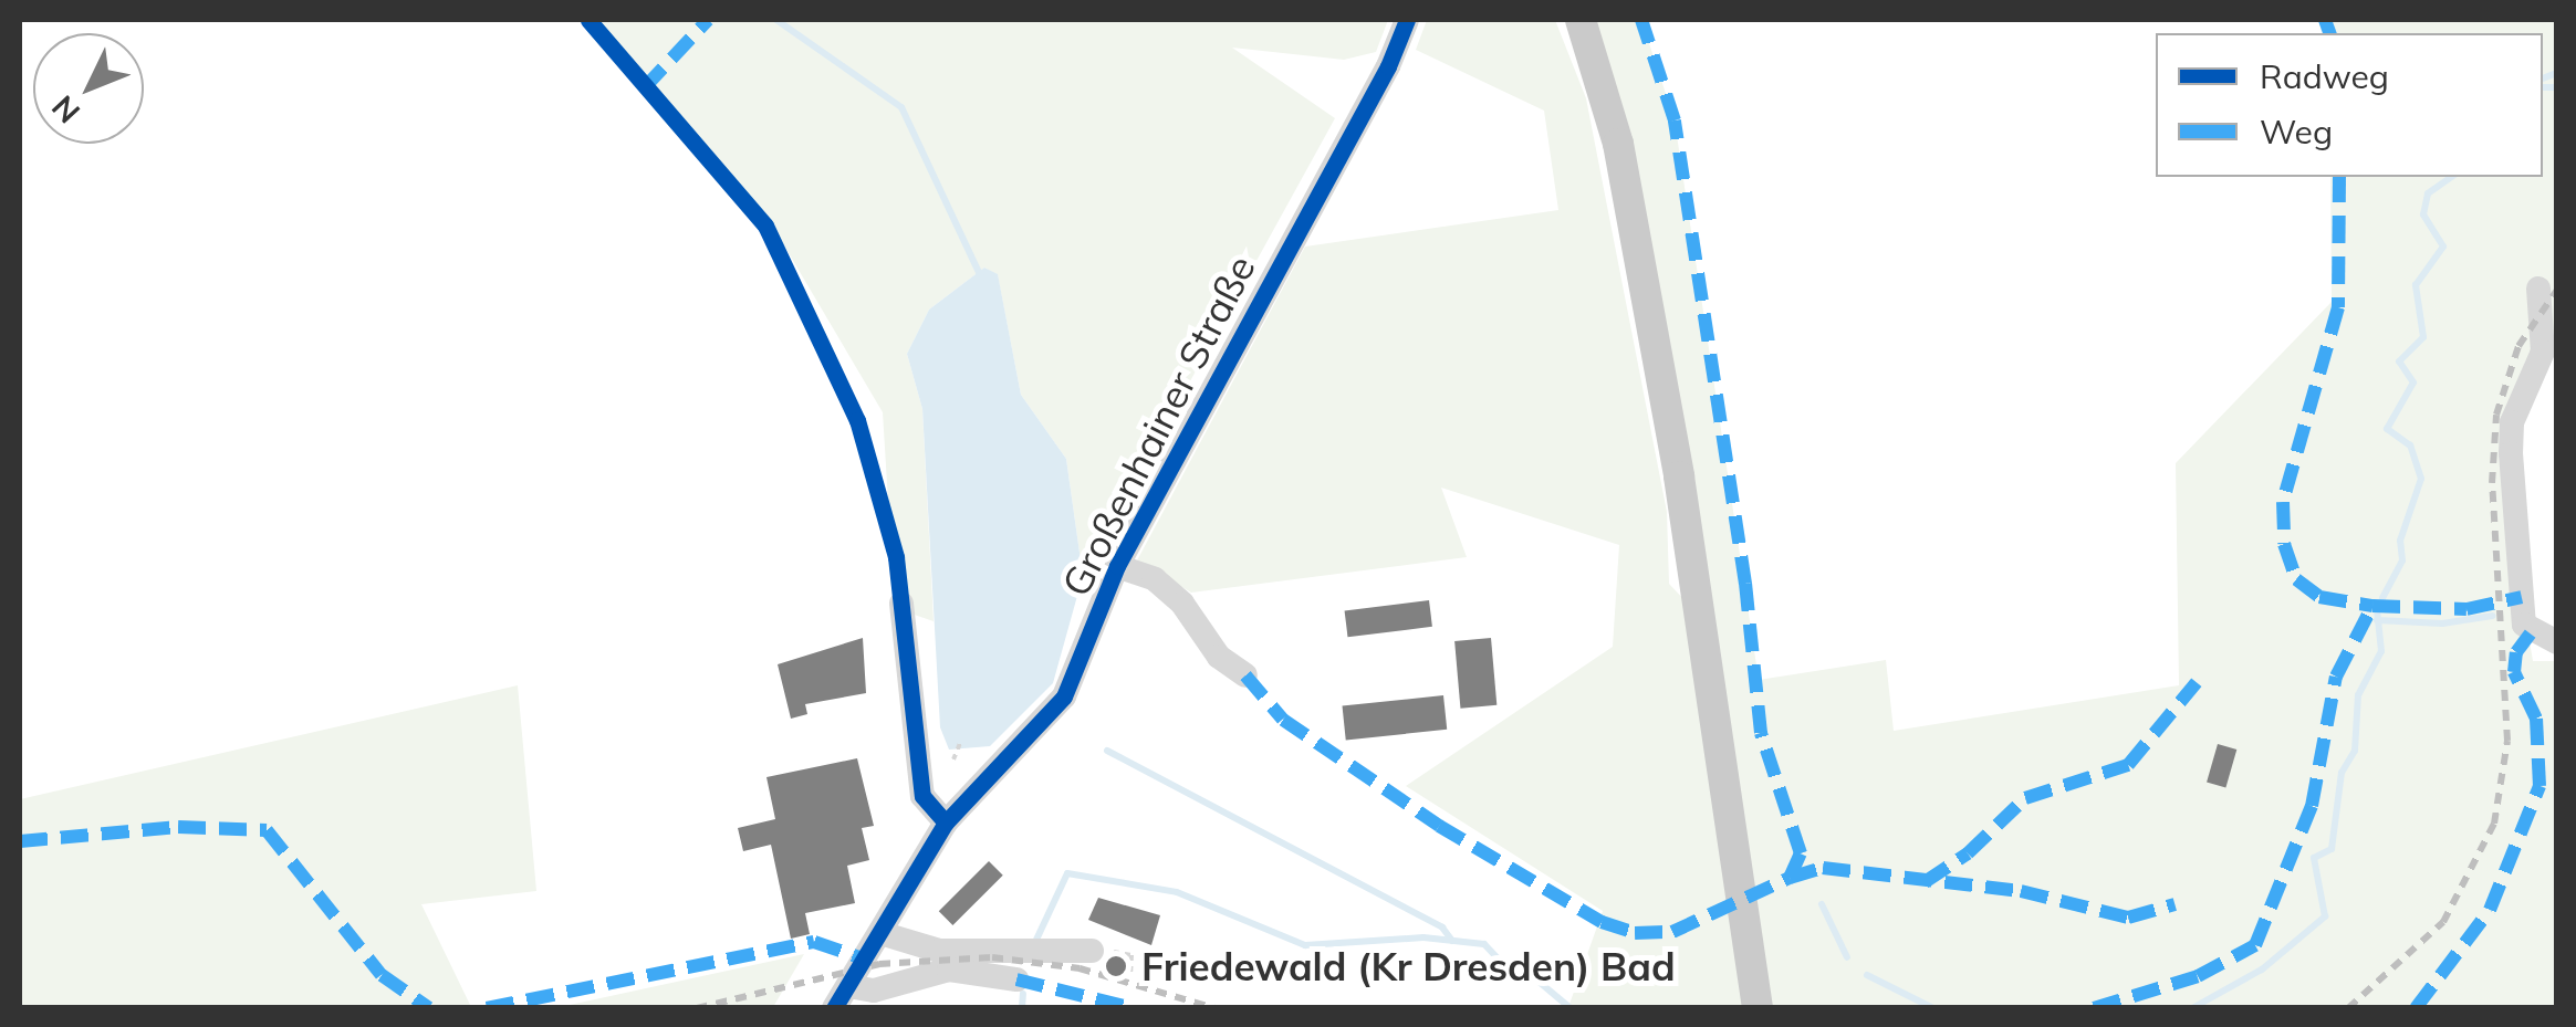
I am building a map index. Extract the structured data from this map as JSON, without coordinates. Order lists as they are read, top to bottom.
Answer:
{
  "streets": {
    "street": ["Großenhainer Straße"]
  },
  "places": ["Friedewald (Kr Dresden) Bad"],
  "legend": ["Radweg", "Weg"],
  "north": "bottom left"
}
